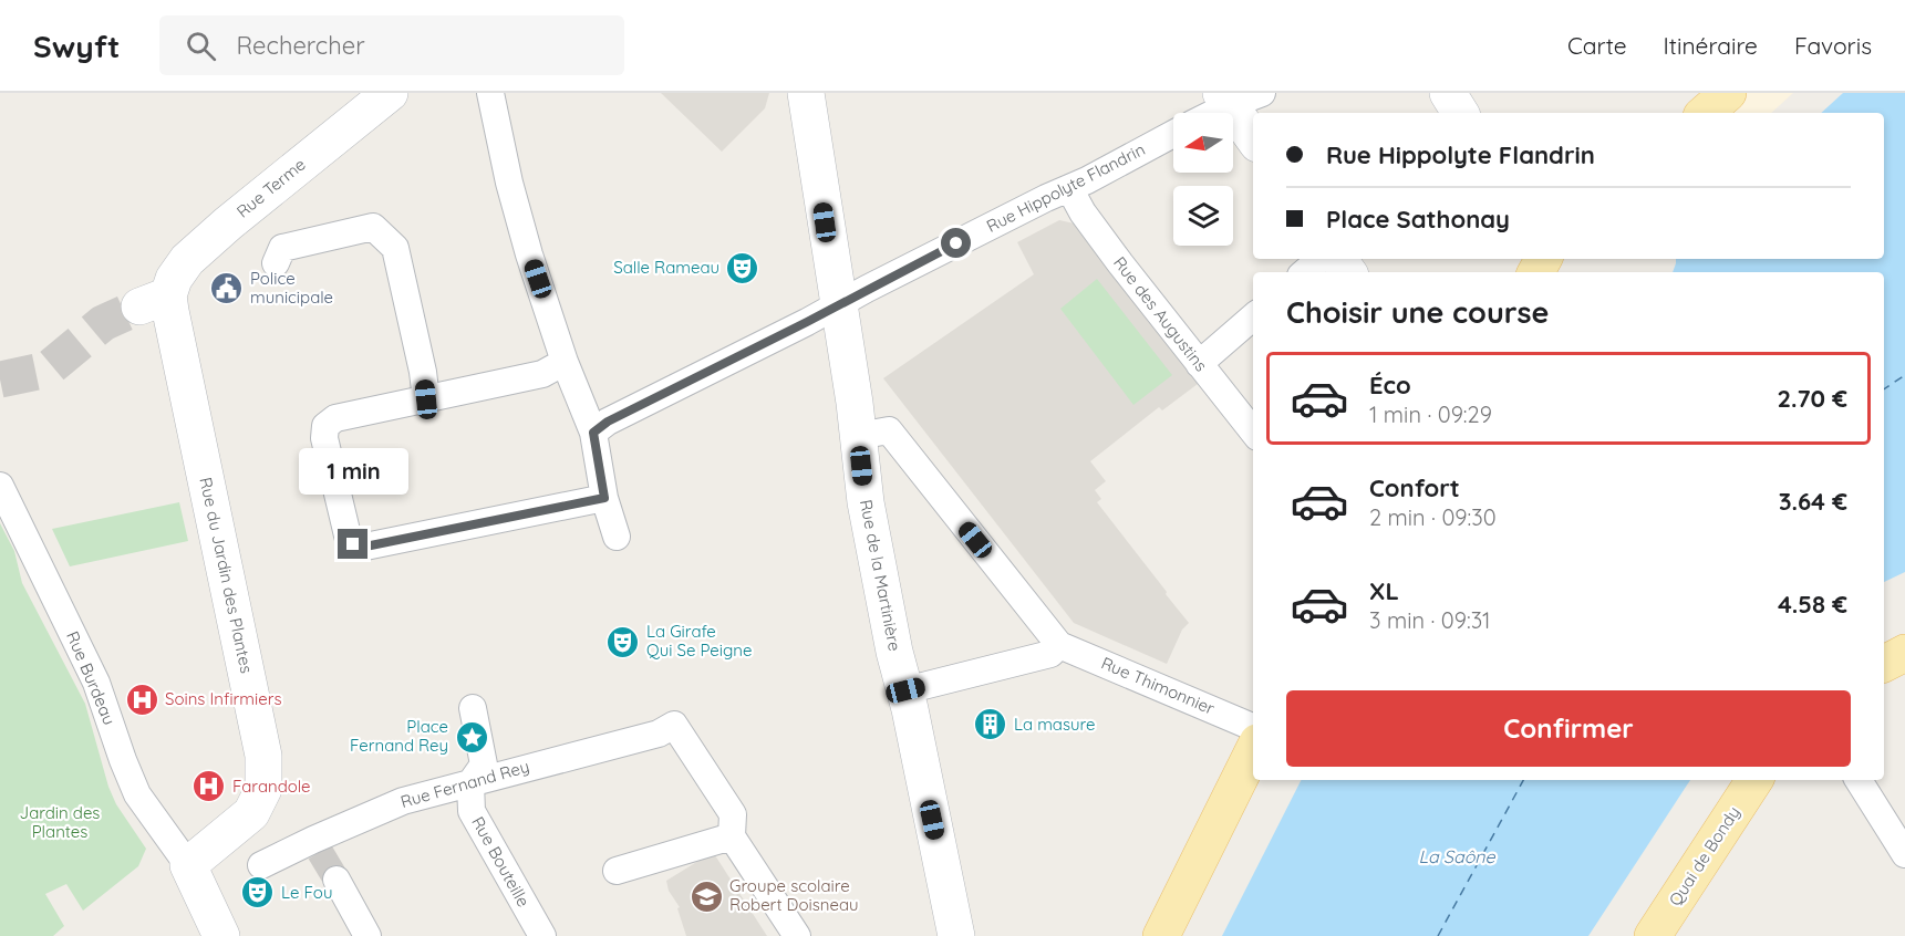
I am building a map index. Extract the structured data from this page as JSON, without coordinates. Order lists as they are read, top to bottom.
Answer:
{
  "streets": {
    "main road": ["Quai de Bondy"],
    "street": [
      "Rue Terme",
      "Rue Hippolyte Flandrin",
      "Rue des Augustins",
      "Rue du Jardin des Plantes",
      "Rue de la Martinière",
      "Rue Burdeau",
      "Rue Thimonnier",
      "Rue Fernand Rey",
      "Rue Bouteille"
    ]
  },
  "crossings": [
    ["Rue Terme", "Rue du Jardin des Plantes"],
    ["Rue Hippolyte Flandrin", "Rue des Augustins"],
    ["Rue Hippolyte Flandrin", "Rue de la Martinière"],
    ["Rue du Jardin des Plantes", "Rue Burdeau"],
    ["Rue Fernand Rey", "Rue Bouteille"]
  ],
  "water": ["La Saône"],
  "parks": ["Jardin des Plantes"],
  "places": {
    "theatre": ["Salle Rameau", "La Girafe Qui Se Peigne", "Le Fou"],
    "public building": ["Police municipale"],
    "hospital": ["Soins Infirmiers", "Farandole"],
    "building": ["La masure"],
    "place": ["Place Fernand Rey"],
    "school or university": ["Groupe scolaire Robert Doisneau"]
  },
  "north": "left",
  "page": {
    "header": "Swyft",
    "search": "Rechercher",
    "nav": ["Carte", "Itinéraire", "Favoris"],
    "banner": ["Rue Hippolyte Flandrin", "Place Sathonay"],
    "heading": "Choisir une course",
    "list": [
      {
        "name": "Éco",
        "note": "1 min · 09:29",
        "value": "2.70 €"
      },
      {
        "name": "Confort",
        "note": "2 min · 09:30",
        "value": "3.64 €"
      },
      {
        "name": "XL",
        "note": "3 min · 09:31",
        "value": "4.58 €"
      }
    ],
    "bubble": "1 min",
    "buttons": "Confirmer"
  }
}
